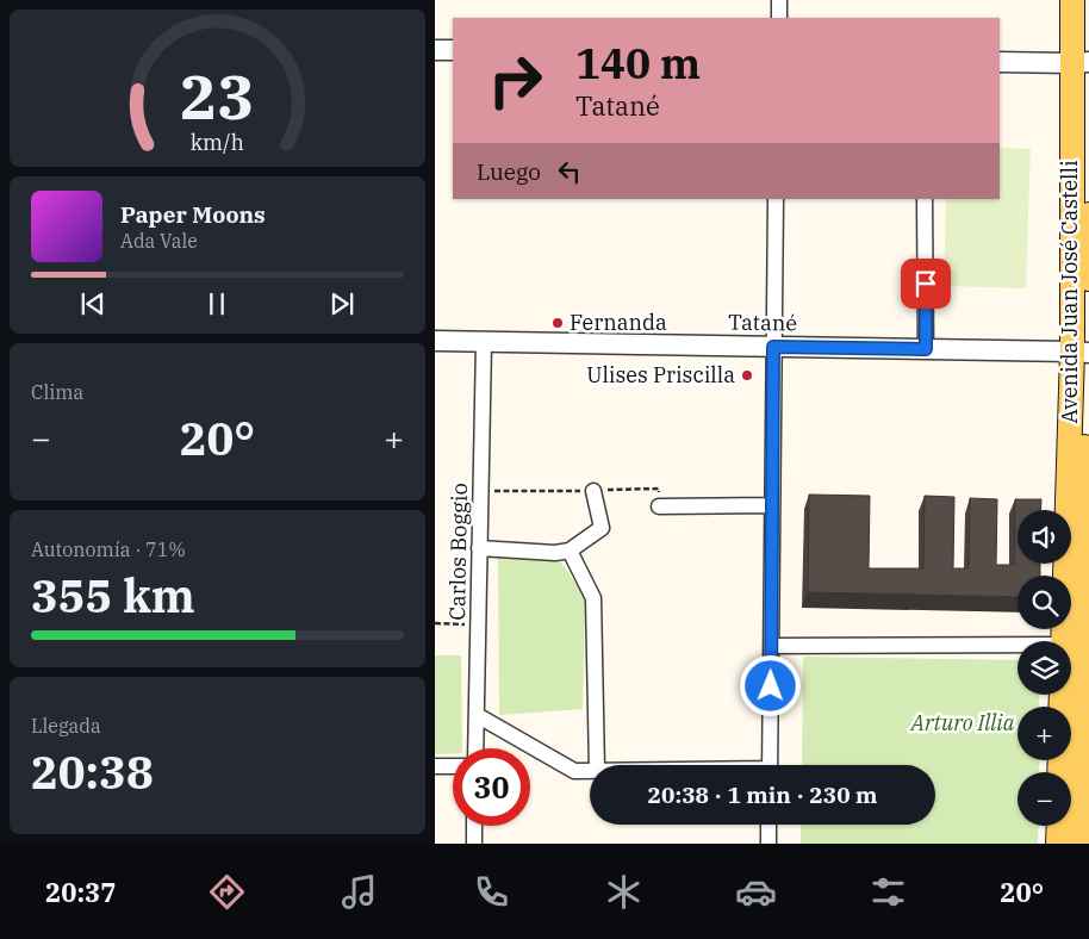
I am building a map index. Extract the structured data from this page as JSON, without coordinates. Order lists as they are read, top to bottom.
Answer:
{
  "streets": {
    "main road": ["Avenida Juan José Castelli"],
    "street": ["Tatané", "Carlos Boggio"]
  },
  "crossings": [
    ["Avenida Juan José Castelli", "Tatané"],
    ["Tatané", "Carlos Boggio"]
  ],
  "parks": ["Arturo Illia"],
  "places": ["Fernanda", "Ulises Priscilla"],
  "page": {
    "turn": ["140 m", "Tatané"],
    "then": "Luego",
    "song": ["Paper Moons", "Ada Vale"],
    "tile": [
      "Clima",
      ["Autonomía · 71%", "355 km"],
      ["Llegada", "20:38"]
    ],
    "heat": ["−", "20°", "+"],
    "map_buttons": ["+", "−"],
    "limit": "30",
    "trip": "20:38 · 1 min · 230 m",
    "tabs": ["20:37", "20°"],
    "gauge": ["23", "km/h"]
  }
}
